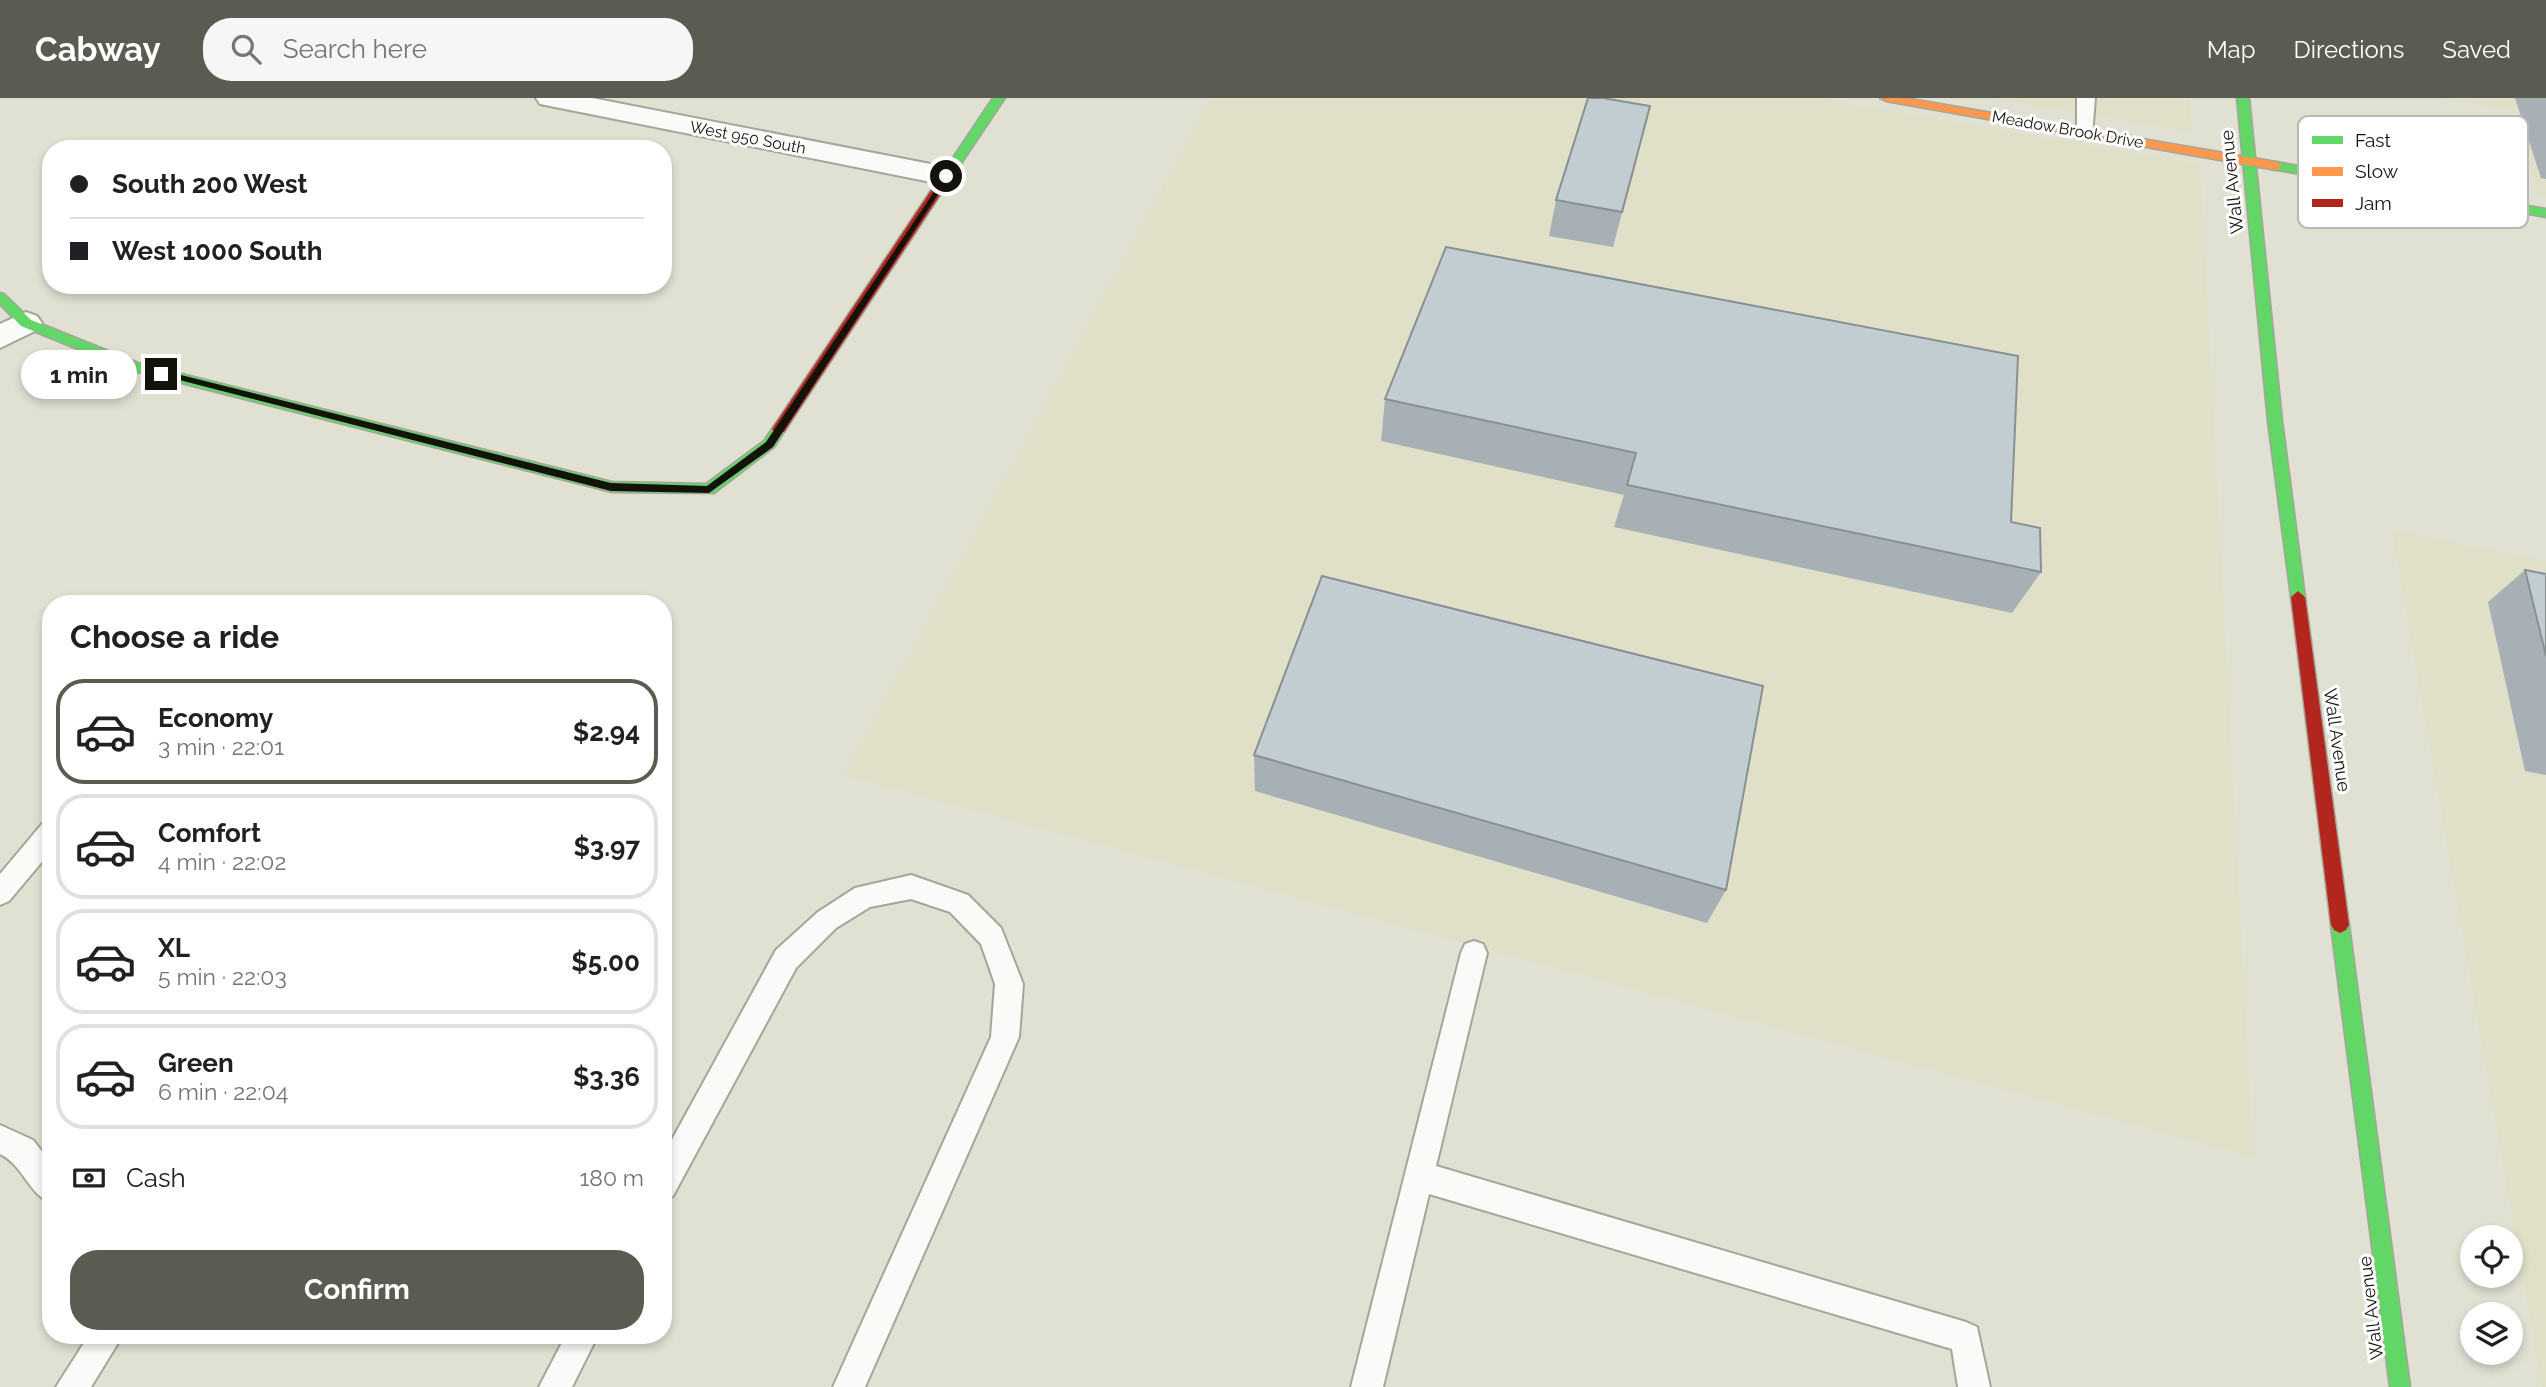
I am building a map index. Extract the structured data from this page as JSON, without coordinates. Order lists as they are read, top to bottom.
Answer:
{
  "streets": {
    "street": ["Meadow Brook Drive", "West 950 South", "Wall Avenue"]
  },
  "crossings": [
    ["Meadow Brook Drive", "Wall Avenue"]
  ],
  "legend": ["Fast", "Slow", "Jam"],
  "page": {
    "header": "Cabway",
    "search": "Search here",
    "nav": ["Map", "Directions", "Saved"],
    "banner": ["South 200 West", "West 1000 South"],
    "bubble": "1 min",
    "heading": "Choose a ride",
    "list": [
      {
        "name": "Economy",
        "note": "3 min · 22:01",
        "value": "$2.94"
      },
      {
        "name": "Comfort",
        "note": "4 min · 22:02",
        "value": "$3.97"
      },
      {
        "name": "XL",
        "note": "5 min · 22:03",
        "value": "$5.00"
      },
      {
        "name": "Green",
        "note": "6 min · 22:04",
        "value": "$3.36"
      }
    ],
    "pay": ["Cash", "180 m"],
    "buttons": "Confirm"
  }
}
